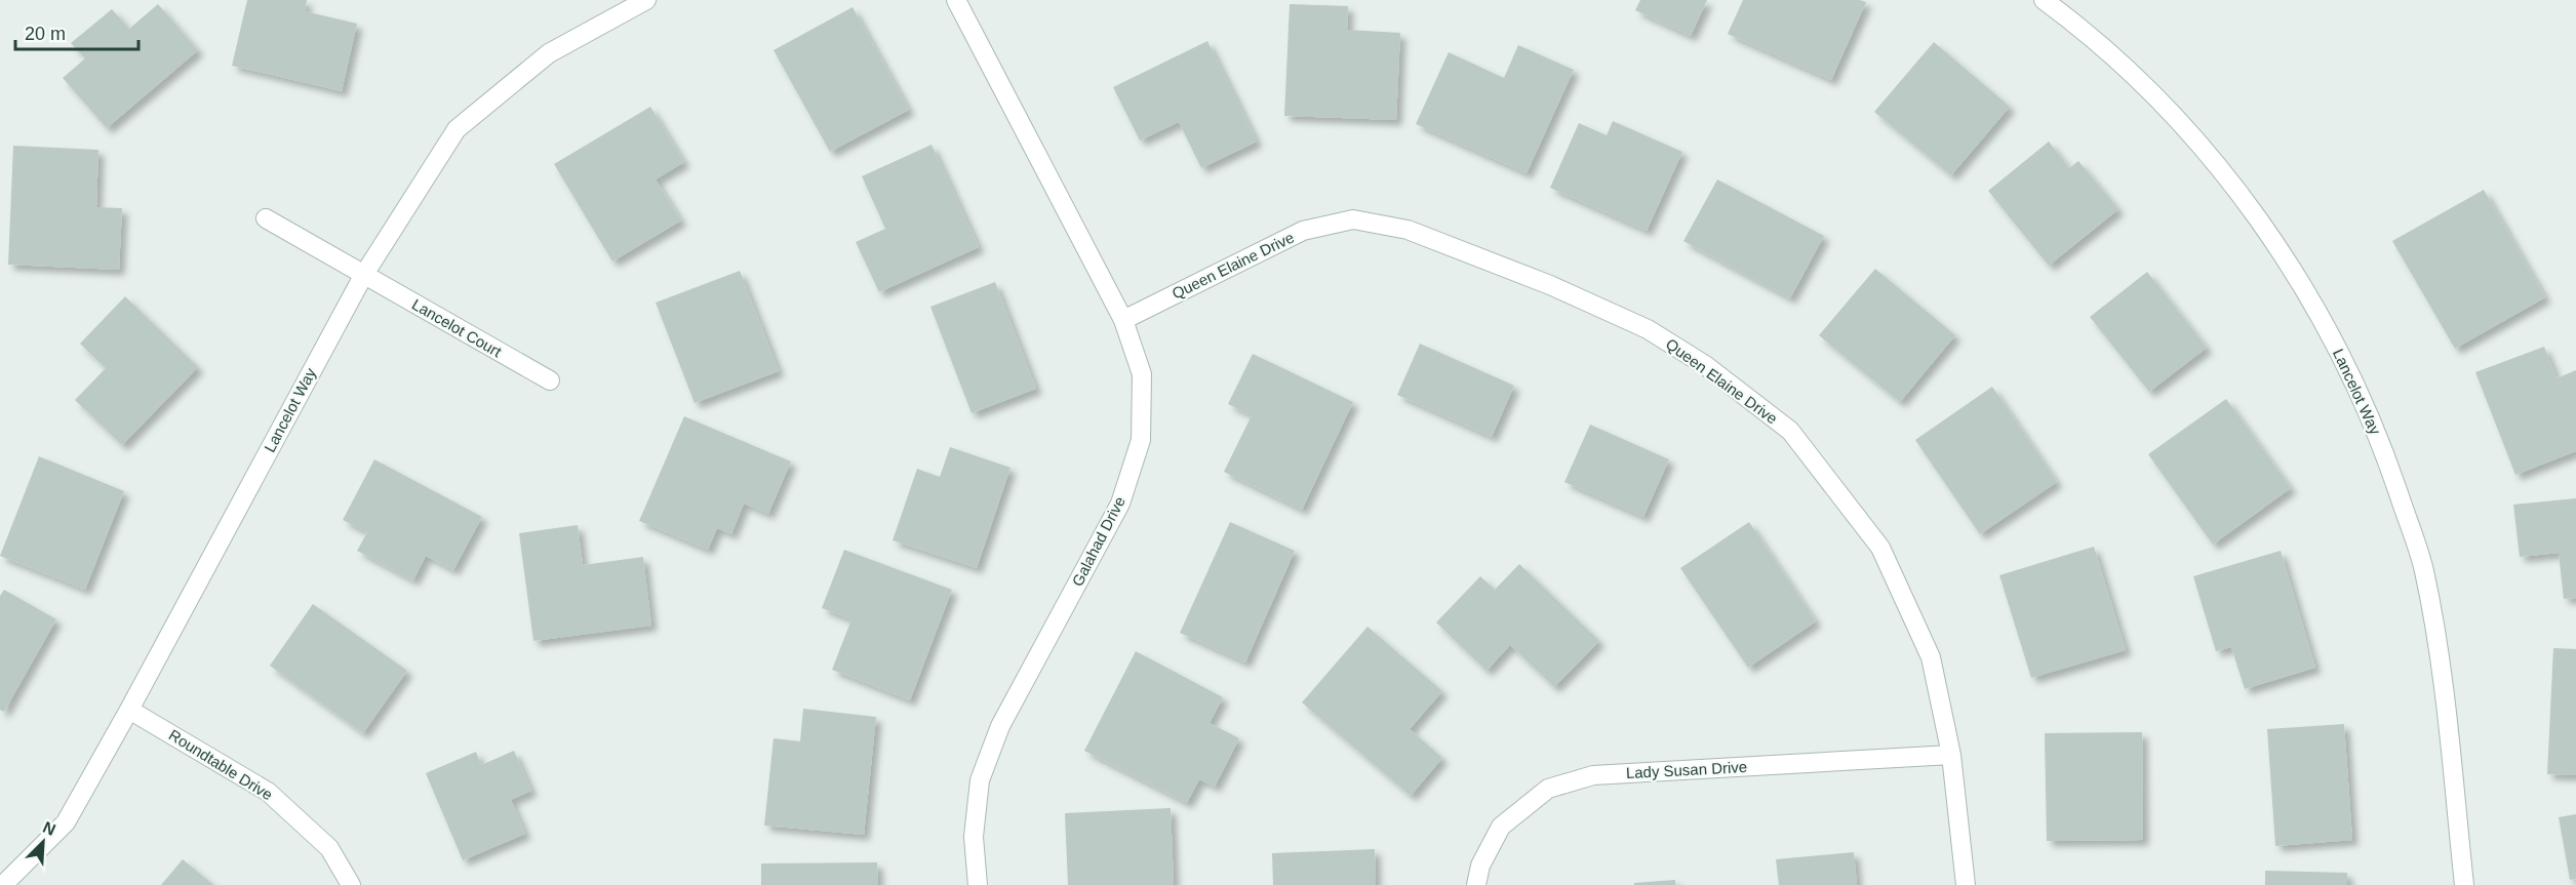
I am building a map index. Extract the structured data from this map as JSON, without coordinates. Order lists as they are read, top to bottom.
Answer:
{
  "streets": {
    "street": [
      "Queen Elaine Drive",
      "Lancelot Court",
      "Lancelot Way",
      "Galahad Drive",
      "Roundtable Drive",
      "Lady Susan Drive"
    ]
  },
  "crossings": [
    ["Queen Elaine Drive", "Galahad Drive"],
    ["Queen Elaine Drive", "Lady Susan Drive"],
    ["Lancelot Court", "Lancelot Way"],
    ["Lancelot Way", "Roundtable Drive"]
  ],
  "scale_bar": "20 m",
  "north": "top right"
}
